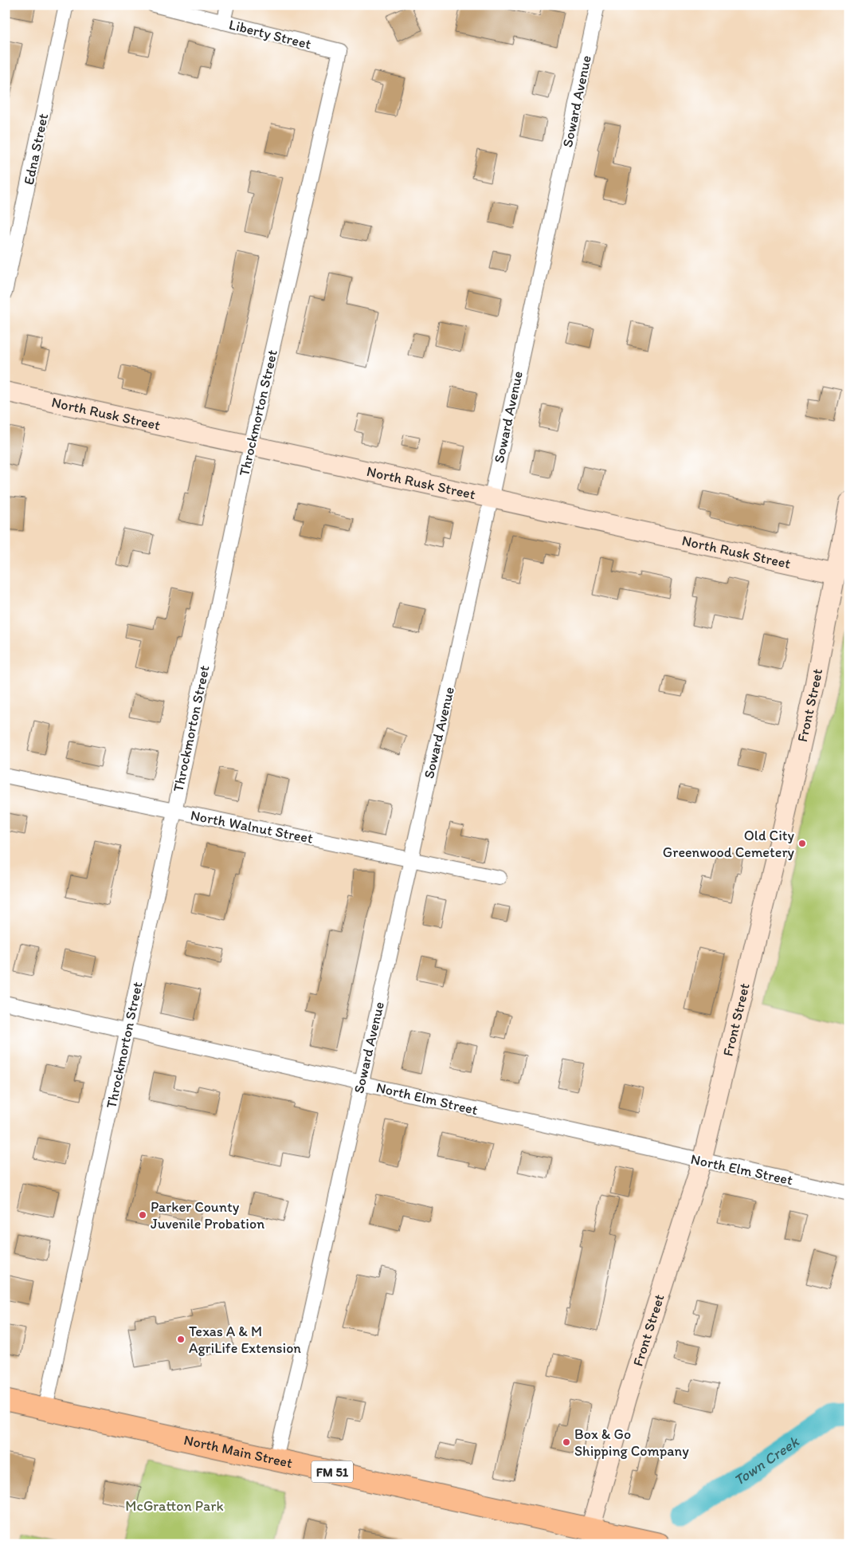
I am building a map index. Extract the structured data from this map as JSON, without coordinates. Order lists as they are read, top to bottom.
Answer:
{
  "streets": {
    "main road": ["North Main Street", "FM 51"],
    "street": [
      "Liberty Street",
      "Soward Avenue",
      "Edna Street",
      "Throckmorton Street",
      "North Rusk Street",
      "Front Street",
      "North Walnut Street",
      "North Elm Street"
    ]
  },
  "crossings": [
    ["Liberty Street", "Throckmorton Street"],
    ["Soward Avenue", "North Rusk Street"],
    ["Soward Avenue", "North Walnut Street"],
    ["Soward Avenue", "North Elm Street"],
    ["Soward Avenue", "North Main Street"],
    ["Throckmorton Street", "North Rusk Street"],
    ["Throckmorton Street", "North Walnut Street"],
    ["Throckmorton Street", "North Elm Street"],
    ["Throckmorton Street", "North Main Street"],
    ["North Rusk Street", "Front Street"],
    ["Front Street", "North Elm Street"],
    ["Front Street", "North Main Street"]
  ],
  "water": ["Town Creek"],
  "parks": ["McGratton Park"],
  "places": [
    "Old City Greenwood Cemetery",
    "Parker County Juvenile Probation",
    "Texas A & M AgriLife Extension",
    "Box & Go Shipping Company"
  ]
}
